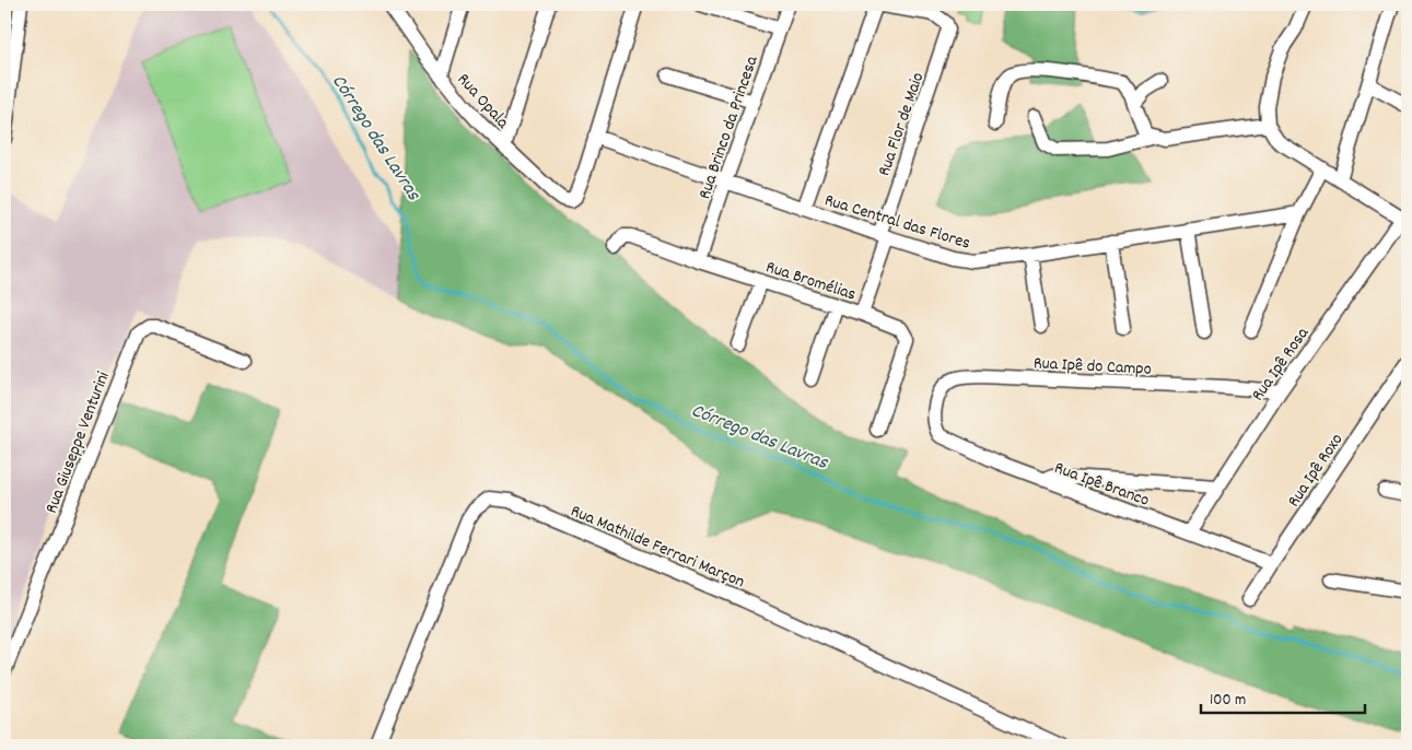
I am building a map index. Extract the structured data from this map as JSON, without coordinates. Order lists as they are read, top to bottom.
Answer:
{
  "streets": {
    "street": [
      "Rua Opala",
      "Rua Flor de Maio",
      "Rua Brinco da Princesa",
      "Rua Central das Flores",
      "Rua Bromélias",
      "Rua Ipê Rosa",
      "Rua Ipê do Campo",
      "Rua Giuseppe Venturini",
      "Rua Ipê Roxo",
      "Rua Ipê Branco",
      "Rua Mathilde Ferrari Marçon"
    ]
  },
  "crossings": [
    ["Rua Opala", "Rua Central das Flores"],
    ["Rua Flor de Maio", "Rua Central das Flores"],
    ["Rua Flor de Maio", "Rua Bromélias"],
    ["Rua Brinco da Princesa", "Rua Central das Flores"],
    ["Rua Brinco da Princesa", "Rua Bromélias"],
    ["Rua Ipê Rosa", "Rua Ipê do Campo"],
    ["Rua Ipê Rosa", "Rua Ipê Branco"],
    ["Rua Ipê do Campo", "Rua Ipê Branco"],
    ["Rua Ipê Roxo", "Rua Ipê Branco"]
  ],
  "water": ["Córrego das Lavras"],
  "scale_bar": "100 m"
}
